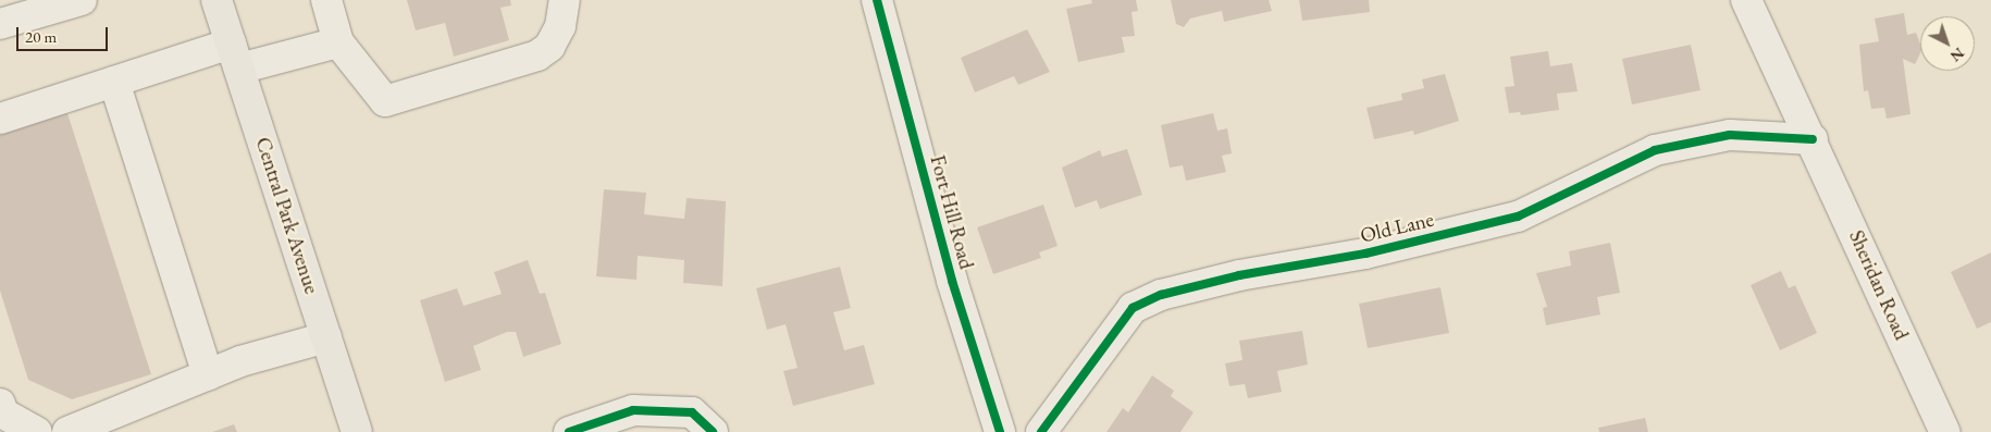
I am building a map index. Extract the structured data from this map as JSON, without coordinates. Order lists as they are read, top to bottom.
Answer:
{
  "streets": {
    "main road": ["Central Park Avenue"],
    "street": ["Fort Hill Road", "Old Lane", "Sheridan Road"]
  },
  "crossings": [
    ["Old Lane", "Sheridan Road"]
  ],
  "scale_bar": "20 m",
  "north": "bottom right"
}
